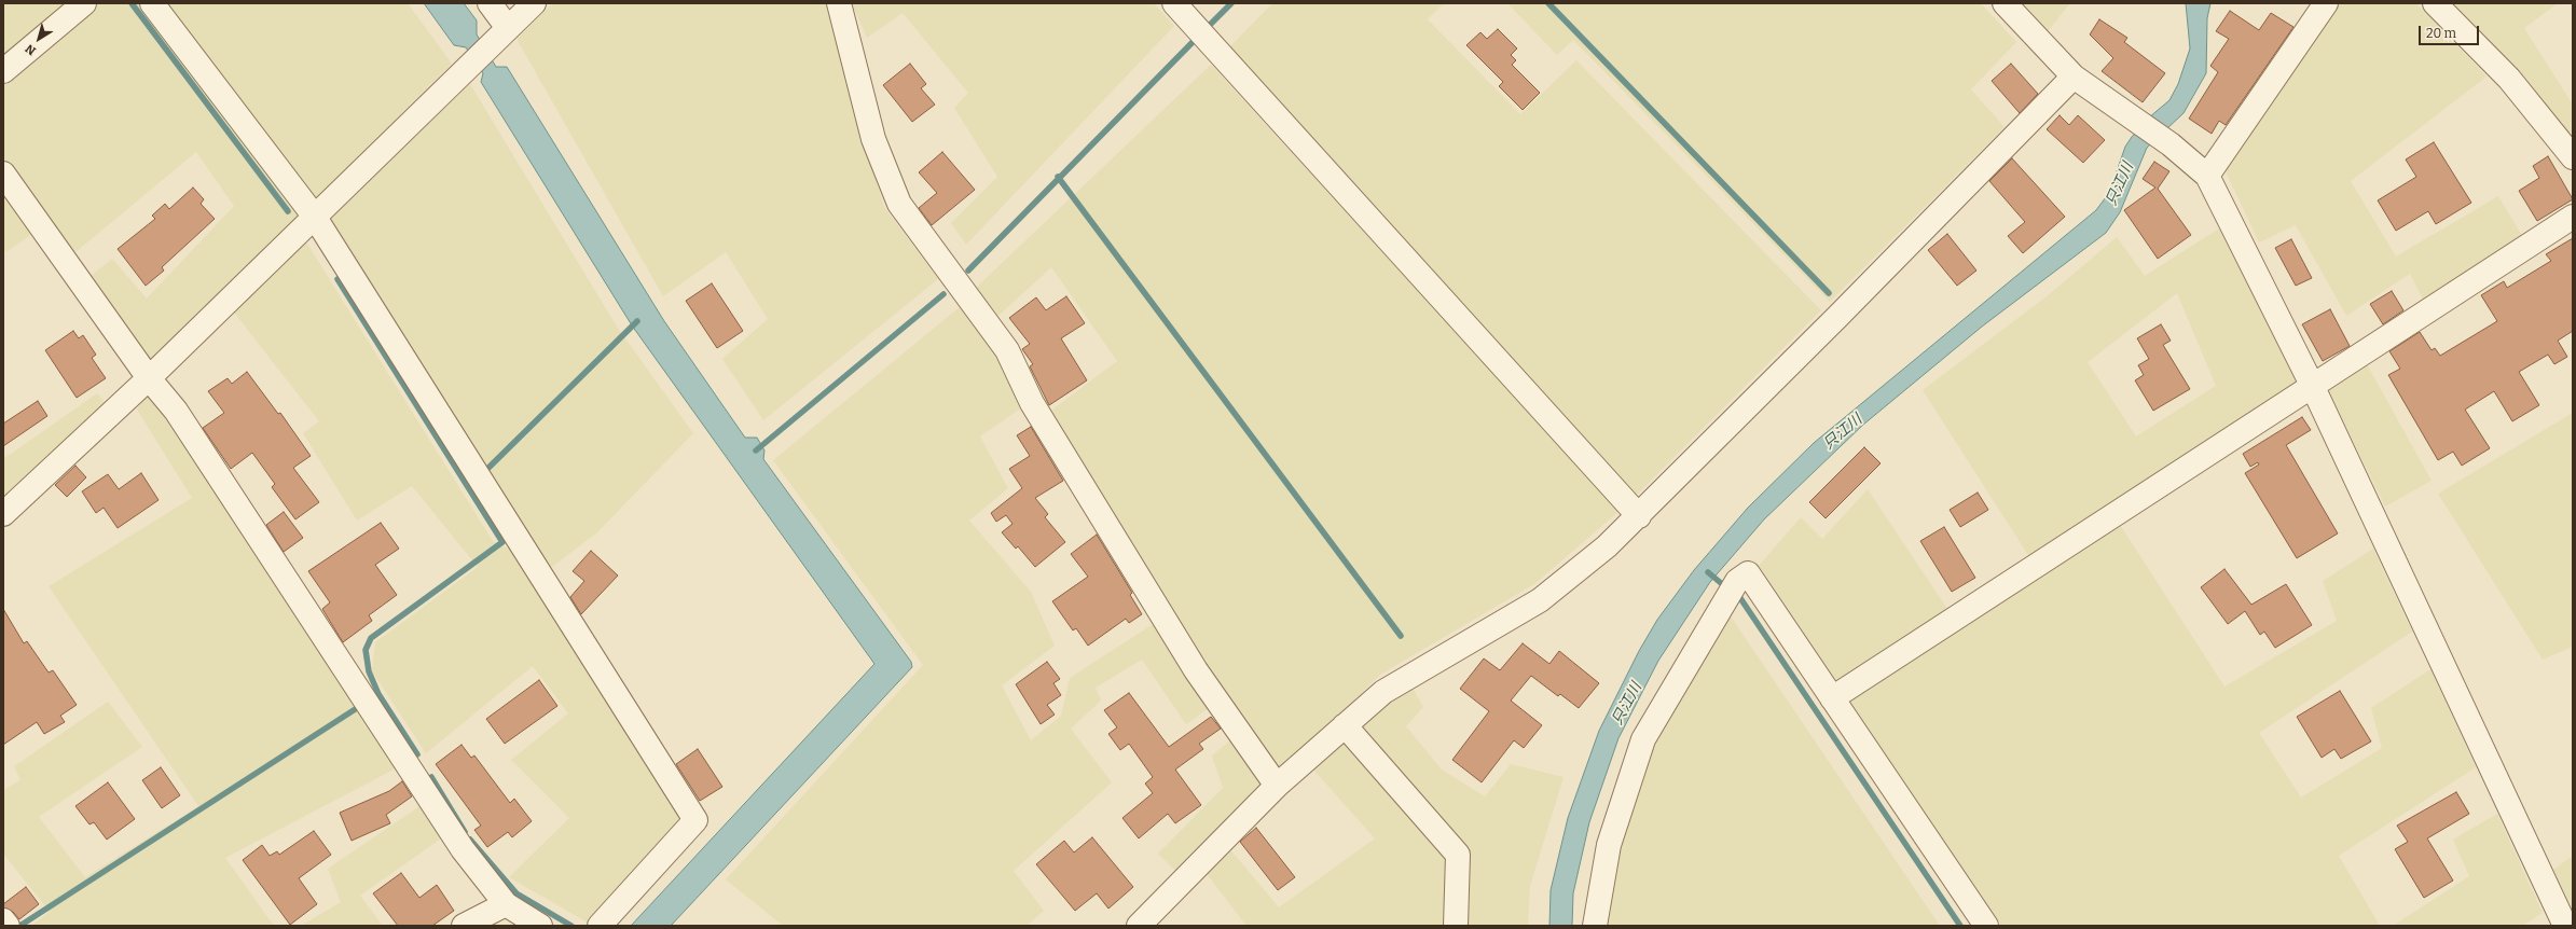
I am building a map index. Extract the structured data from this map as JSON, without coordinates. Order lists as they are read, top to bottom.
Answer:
{
  "water": ["只江川"],
  "scale_bar": "20 m",
  "north": "bottom left"
}
